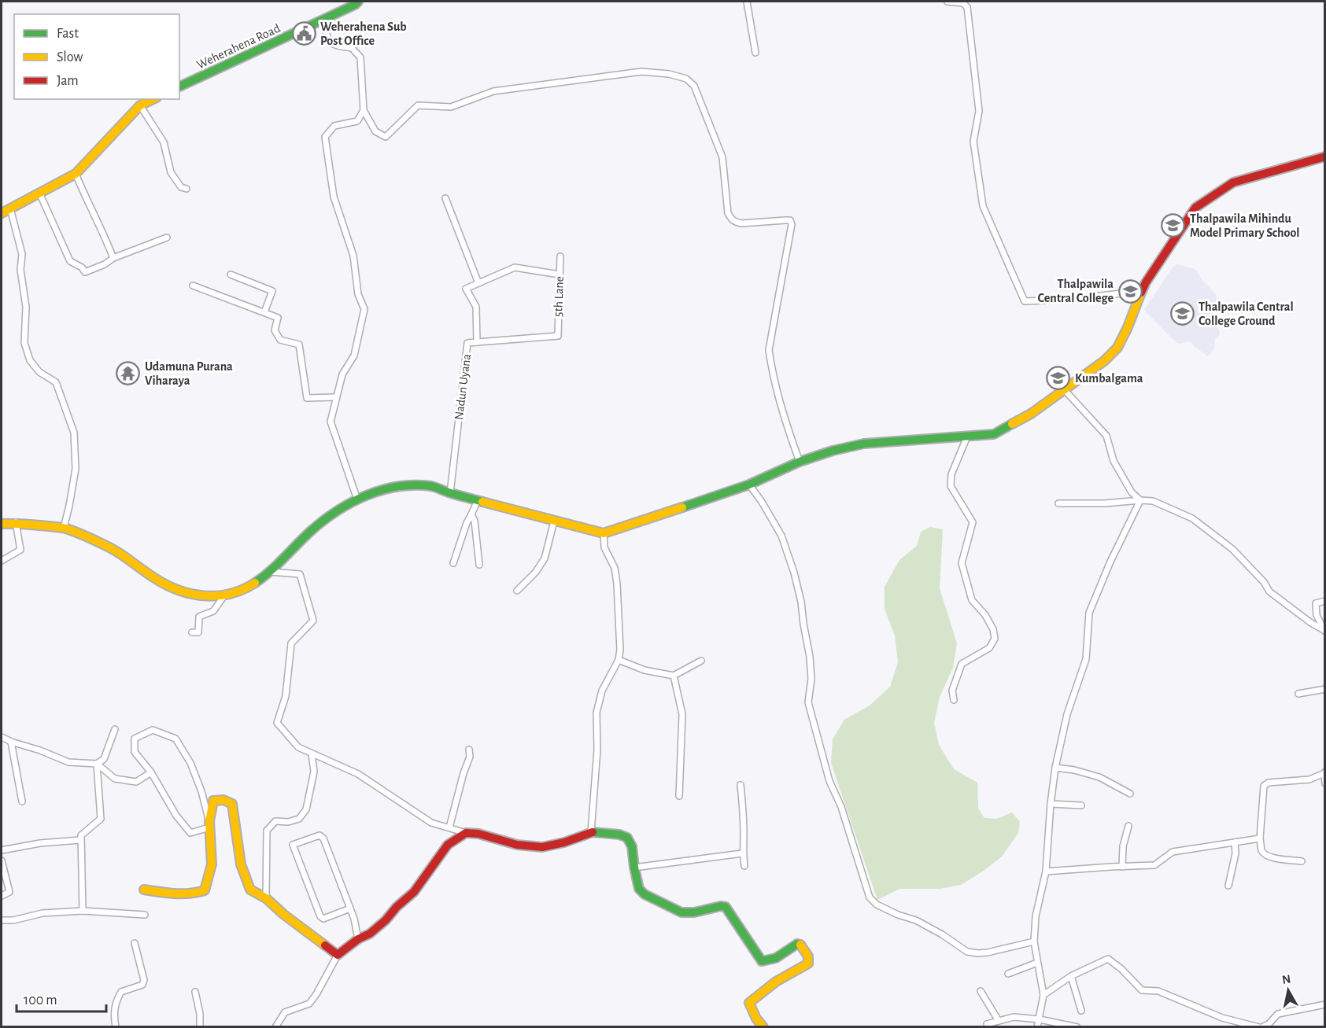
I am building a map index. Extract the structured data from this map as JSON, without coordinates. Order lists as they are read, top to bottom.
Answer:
{
  "streets": {
    "main road": ["Weherahena Road"],
    "street": ["5th Lane", "Nadun Uyana"]
  },
  "crossings": [
    ["5th Lane", "Nadun Uyana"]
  ],
  "places": {
    "public building": ["Weherahena Sub Post Office"],
    "school or university": [
      "Thalpawila Mihindu Model Primary School",
      "Thalpawila Central College",
      "Thalpawila Central College Ground",
      "Kumbalgama"
    ],
    "temple": ["Udamuna Purana Viharaya"]
  },
  "legend": ["Fast", "Slow", "Jam"],
  "scale_bar": "100 m",
  "north": "top"
}
